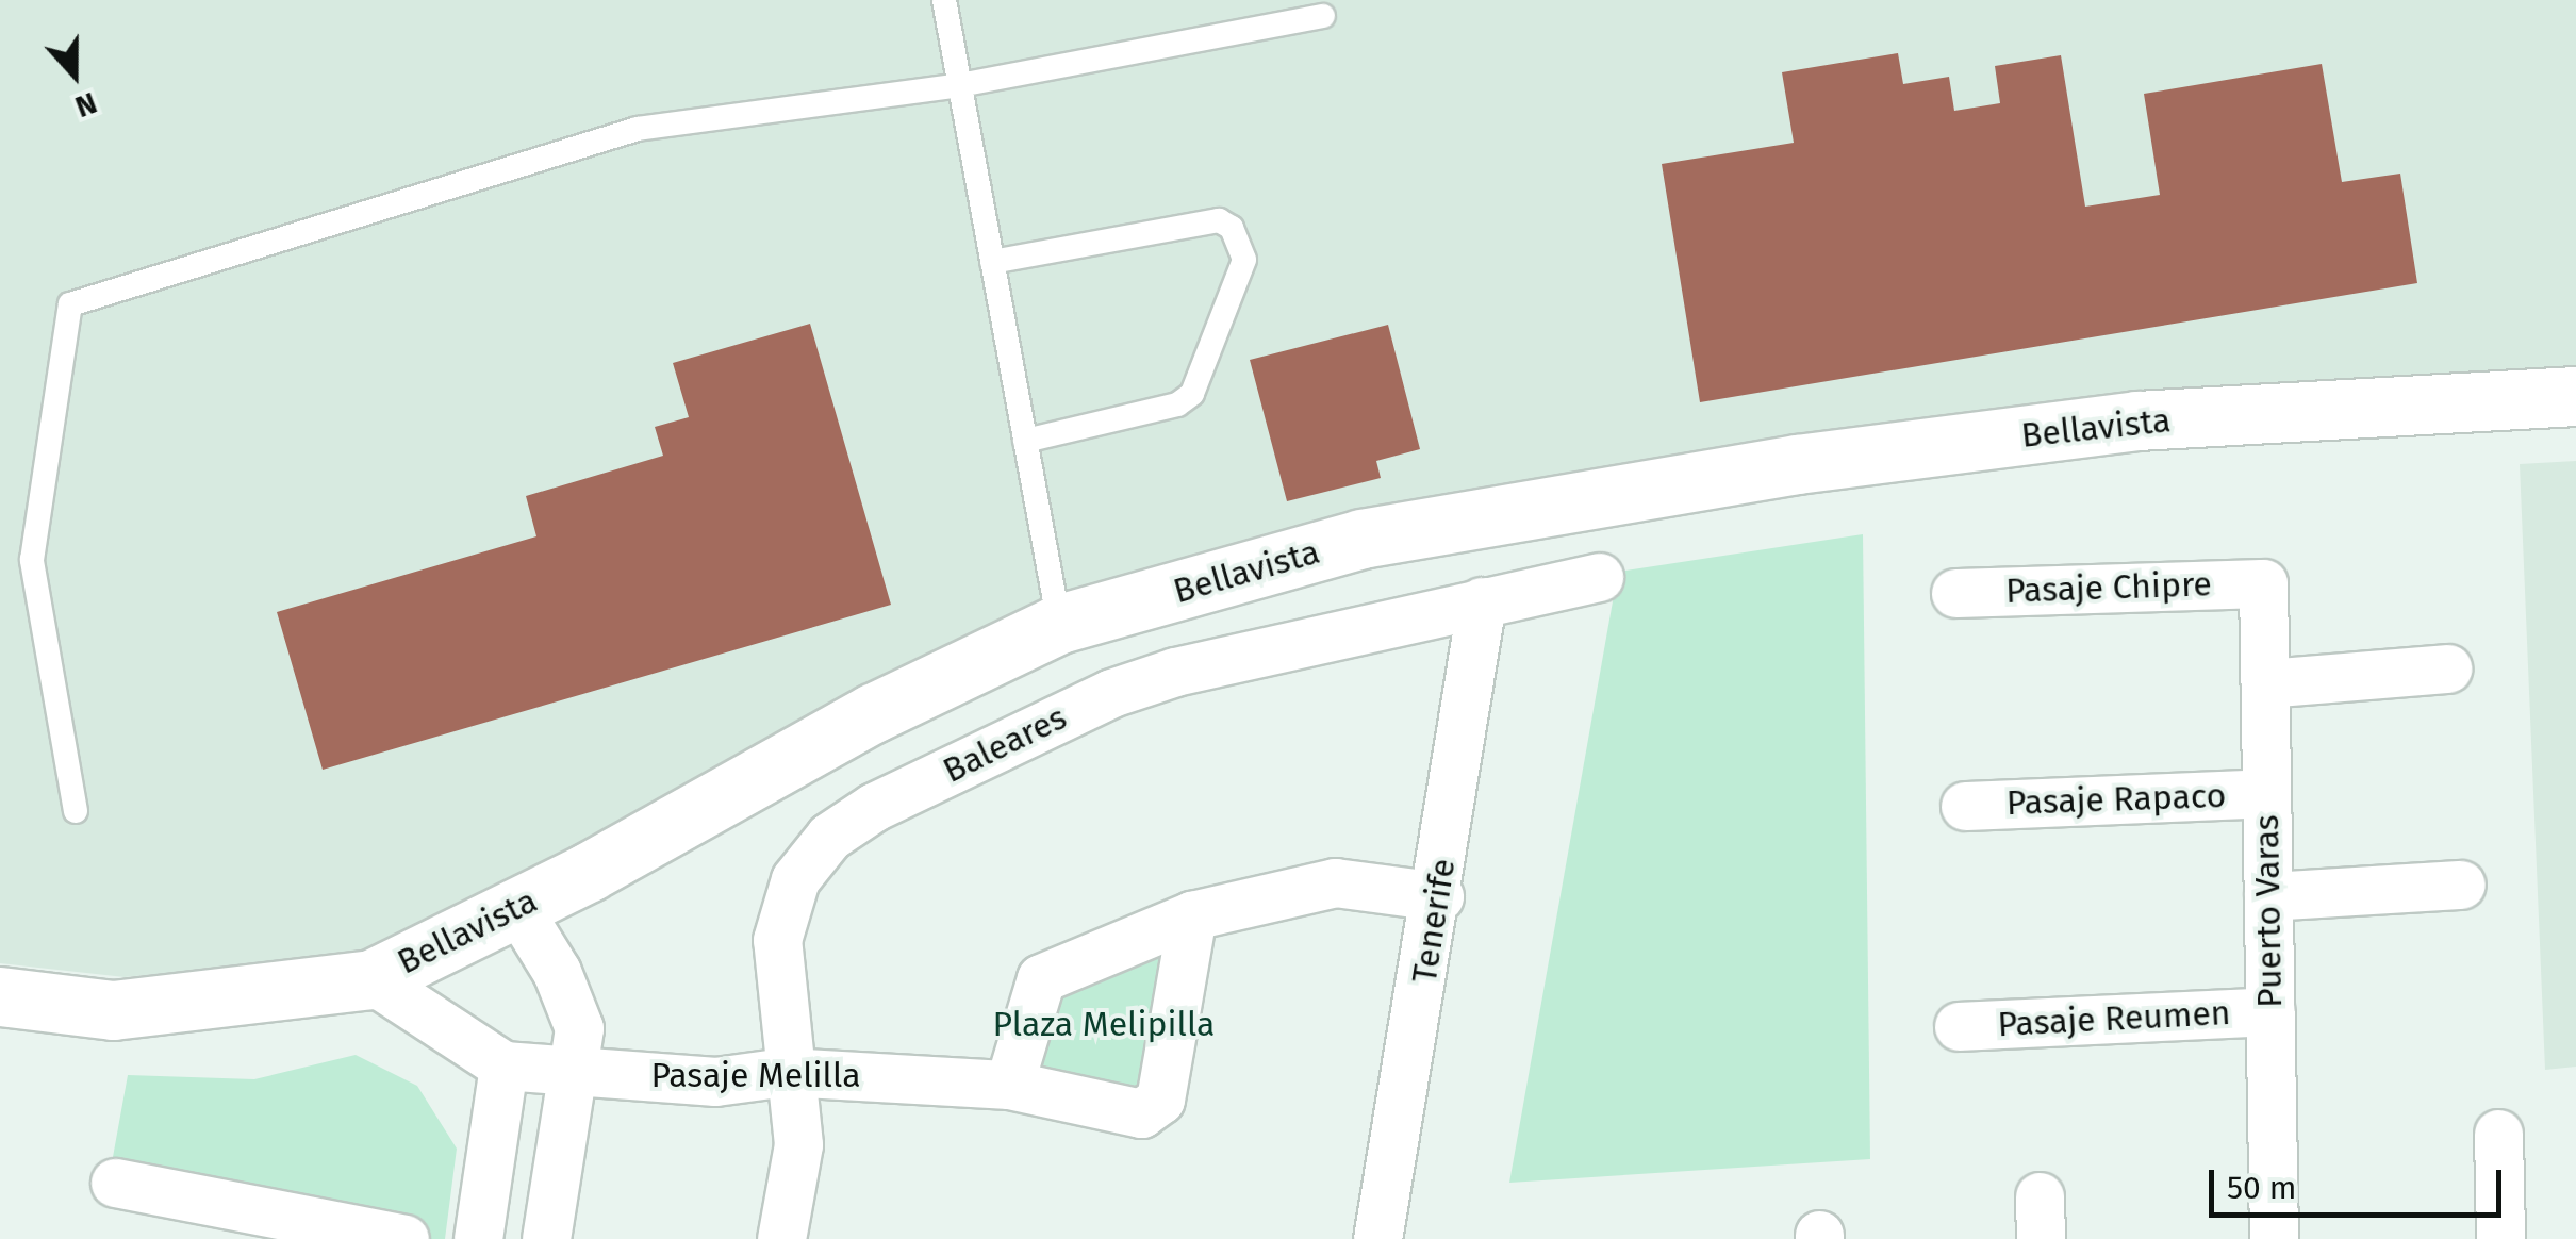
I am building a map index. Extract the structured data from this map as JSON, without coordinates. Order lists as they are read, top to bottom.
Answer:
{
  "streets": {
    "main road": ["Bellavista"],
    "street": [
      "Pasaje Chipre",
      "Baleares",
      "Pasaje Rapaco",
      "Puerto Varas",
      "Tenerife",
      "Pasaje Reumen",
      "Pasaje Melilla"
    ]
  },
  "crossings": [
    ["Pasaje Chipre", "Puerto Varas"],
    ["Baleares", "Tenerife"],
    ["Baleares", "Pasaje Melilla"],
    ["Pasaje Rapaco", "Puerto Varas"],
    ["Puerto Varas", "Pasaje Reumen"]
  ],
  "parks": ["Plaza Melipilla"],
  "scale_bar": "50 m",
  "north": "bottom"
}
